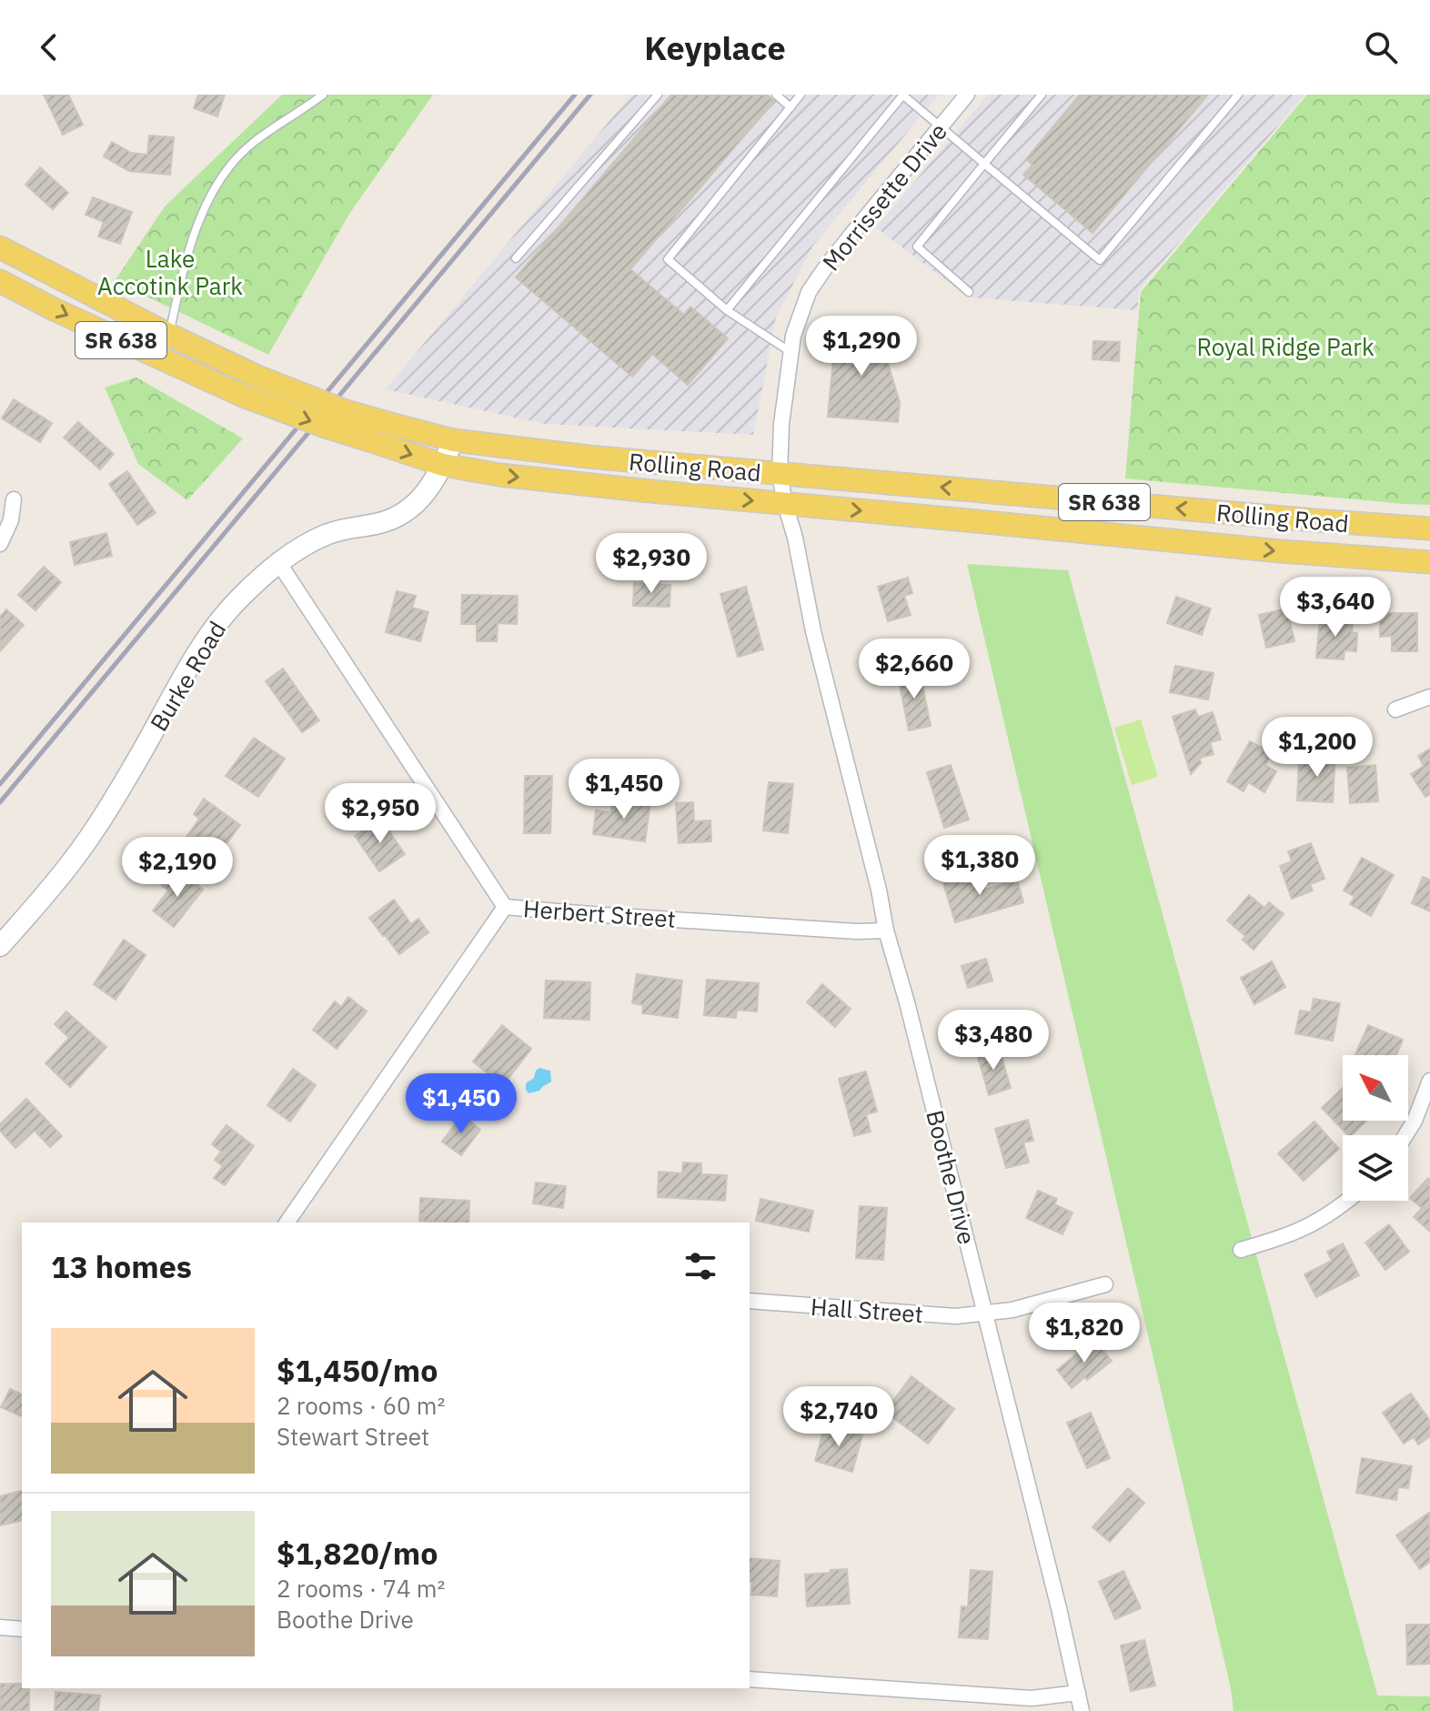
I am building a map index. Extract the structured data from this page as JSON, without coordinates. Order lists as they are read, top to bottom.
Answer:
{
  "streets": {
    "main road": ["SR 638", "Rolling Road"],
    "street": [
      "Morrissette Drive",
      "Burke Road",
      "Herbert Street",
      "Boothe Drive",
      "Hall Street"
    ]
  },
  "crossings": [
    ["Morrissette Drive", "Rolling Road"],
    ["Morrissette Drive", "Boothe Drive"],
    ["Rolling Road", "Burke Road"],
    ["Rolling Road", "Boothe Drive"],
    ["Burke Road", "Herbert Street"],
    ["Herbert Street", "Boothe Drive"],
    ["Boothe Drive", "Hall Street"]
  ],
  "parks": ["Lake Accotink Park", "Royal Ridge Park"],
  "north": "top left",
  "page": {
    "header": "Keyplace",
    "price": [
      "$1,290",
      "$2,930",
      "$3,640",
      "$2,660",
      "$1,200",
      "$1,450",
      "$2,950",
      "$1,380",
      "$2,190",
      "$3,480",
      "$1,450",
      "$1,820",
      "$2,740"
    ],
    "heading": "13 homes",
    "list": [
      {
        "name": "$1,450/mo",
        "note": "2 rooms · 60 m² · Stewart Street"
      },
      {
        "name": "$1,820/mo",
        "note": "2 rooms · 74 m² · Boothe Drive"
      }
    ]
  }
}
